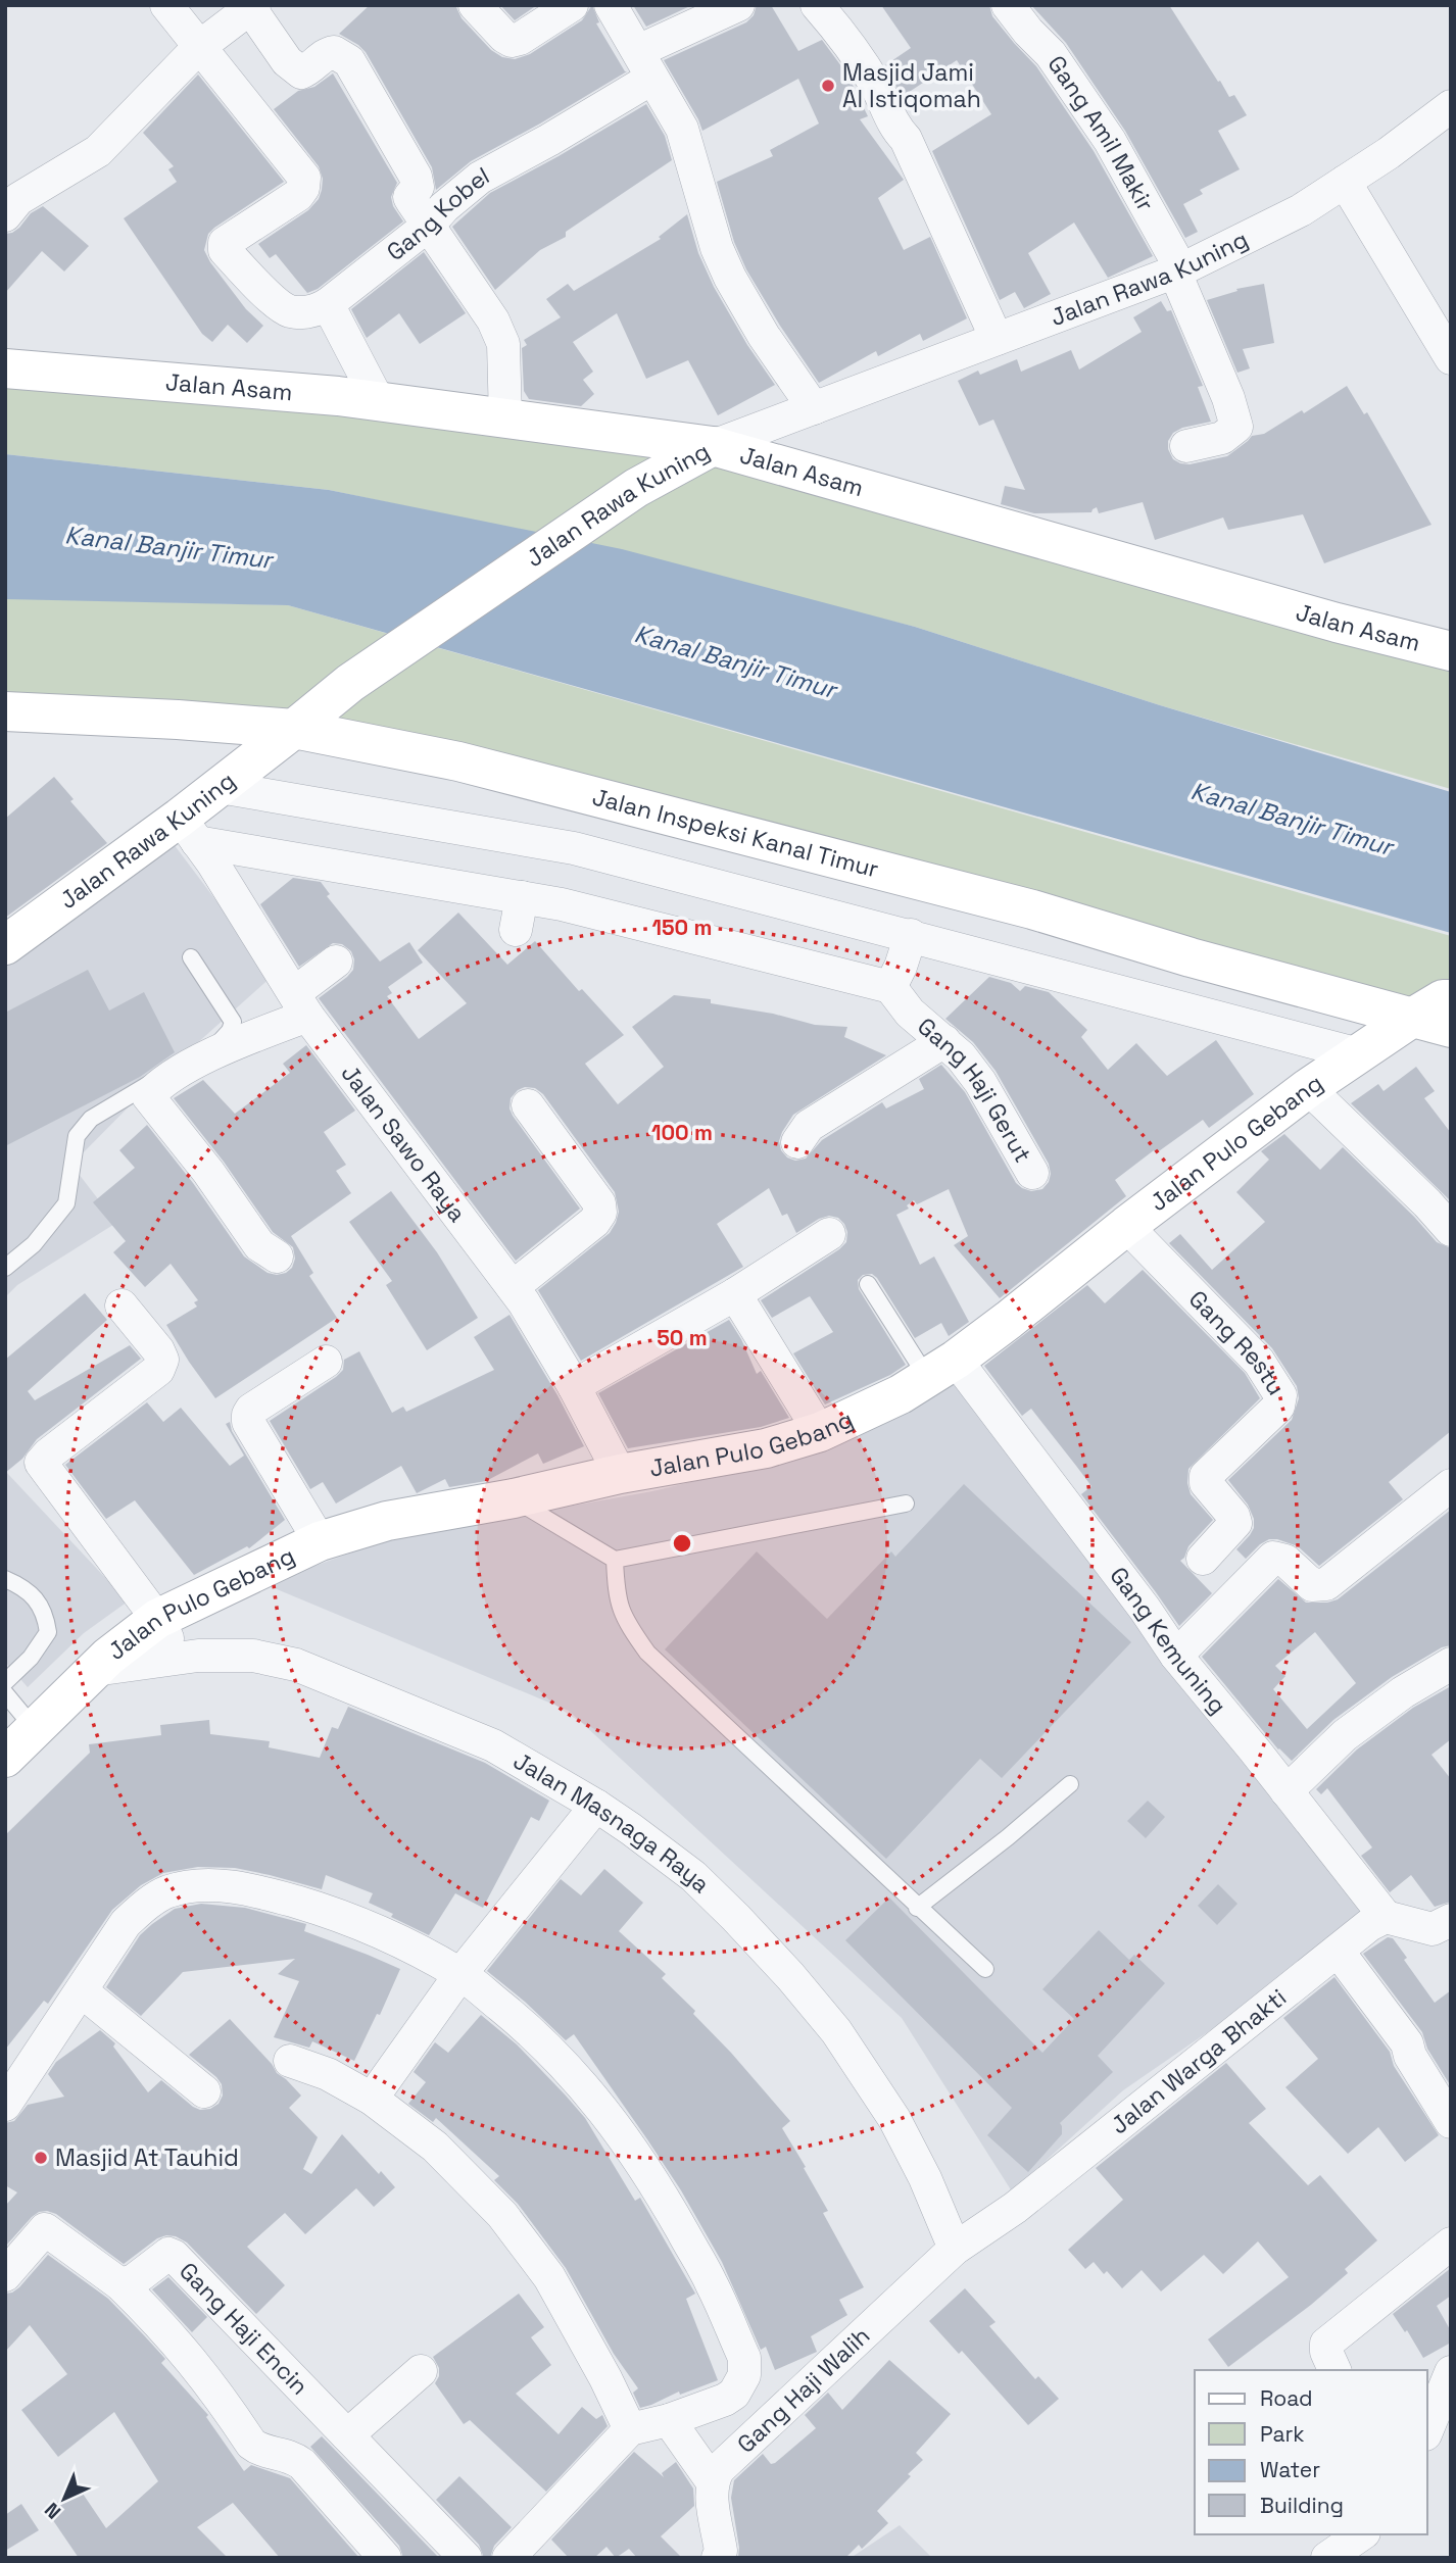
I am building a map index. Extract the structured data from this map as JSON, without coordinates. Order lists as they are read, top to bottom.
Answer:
{
  "streets": {
    "street": [
      "Gang Amil Makir",
      "Gang Kobel",
      "Jalan Rawa Kuning",
      "Jalan Asam",
      "Jalan Inspeksi Kanal Timur",
      "Gang Haji Gerut",
      "Jalan Pulo Gebang",
      "Jalan Sawo Raya",
      "Gang Restu",
      "Gang Kemuning",
      "Jalan Masnaga Raya",
      "Jalan Warga Bhakti",
      "Gang Haji Encin",
      "Gang Haji Walih"
    ]
  },
  "crossings": [
    ["Gang Amil Makir", "Jalan Rawa Kuning"],
    ["Jalan Rawa Kuning", "Jalan Asam"],
    ["Jalan Rawa Kuning", "Jalan Inspeksi Kanal Timur"],
    ["Jalan Rawa Kuning", "Jalan Sawo Raya"],
    ["Jalan Inspeksi Kanal Timur", "Jalan Pulo Gebang"],
    ["Jalan Pulo Gebang", "Jalan Sawo Raya"],
    ["Jalan Pulo Gebang", "Gang Restu"],
    ["Jalan Pulo Gebang", "Gang Kemuning"],
    ["Jalan Pulo Gebang", "Jalan Masnaga Raya"],
    ["Gang Kemuning", "Jalan Warga Bhakti"],
    ["Jalan Masnaga Raya", "Jalan Warga Bhakti"],
    ["Jalan Masnaga Raya", "Gang Haji Walih"],
    ["Jalan Warga Bhakti", "Gang Haji Walih"]
  ],
  "water": ["Kanal Banjir Timur"],
  "places": ["Masjid Jami Al Istiqomah", "Masjid At Tauhid"],
  "legend": [
    "Road",
    "Park",
    "Water",
    "Building"
  ],
  "north": "bottom left",
  "rings": ["150 m", "100 m", "50 m"]
}
